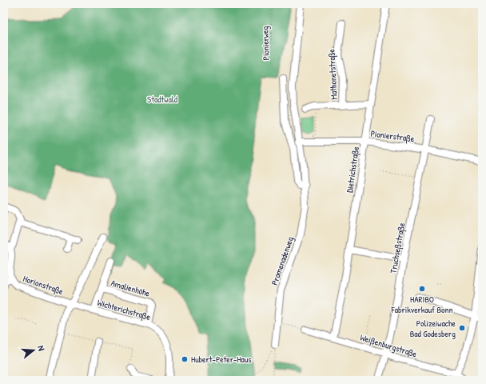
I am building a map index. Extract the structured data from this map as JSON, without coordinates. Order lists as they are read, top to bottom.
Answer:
{
  "streets": {
    "street": [
      "Mathonetstraße",
      "Pionierstraße",
      "Dietrichstraße",
      "Truchseßstraße",
      "Promenadenweg",
      "Horionstraße",
      "Amalienhöhe",
      "Wichterichstraße",
      "Weißenburgstraße"
    ],
    "path": ["Pionierweg"]
  },
  "crossings": [
    ["Pionierstraße", "Dietrichstraße"],
    ["Pionierstraße", "Truchseßstraße"],
    ["Pionierstraße", "Promenadenweg"],
    ["Dietrichstraße", "Weißenburgstraße"],
    ["Truchseßstraße", "Weißenburgstraße"],
    ["Horionstraße", "Wichterichstraße"],
    ["Amalienhöhe", "Wichterichstraße"]
  ],
  "parks": ["Stadtwald"],
  "places": ["HARIBO Fabrikverkauf Bonn", "Polizeiwache Bad Godesberg", "Hubert-Peter-Haus"],
  "north": "right"
}
